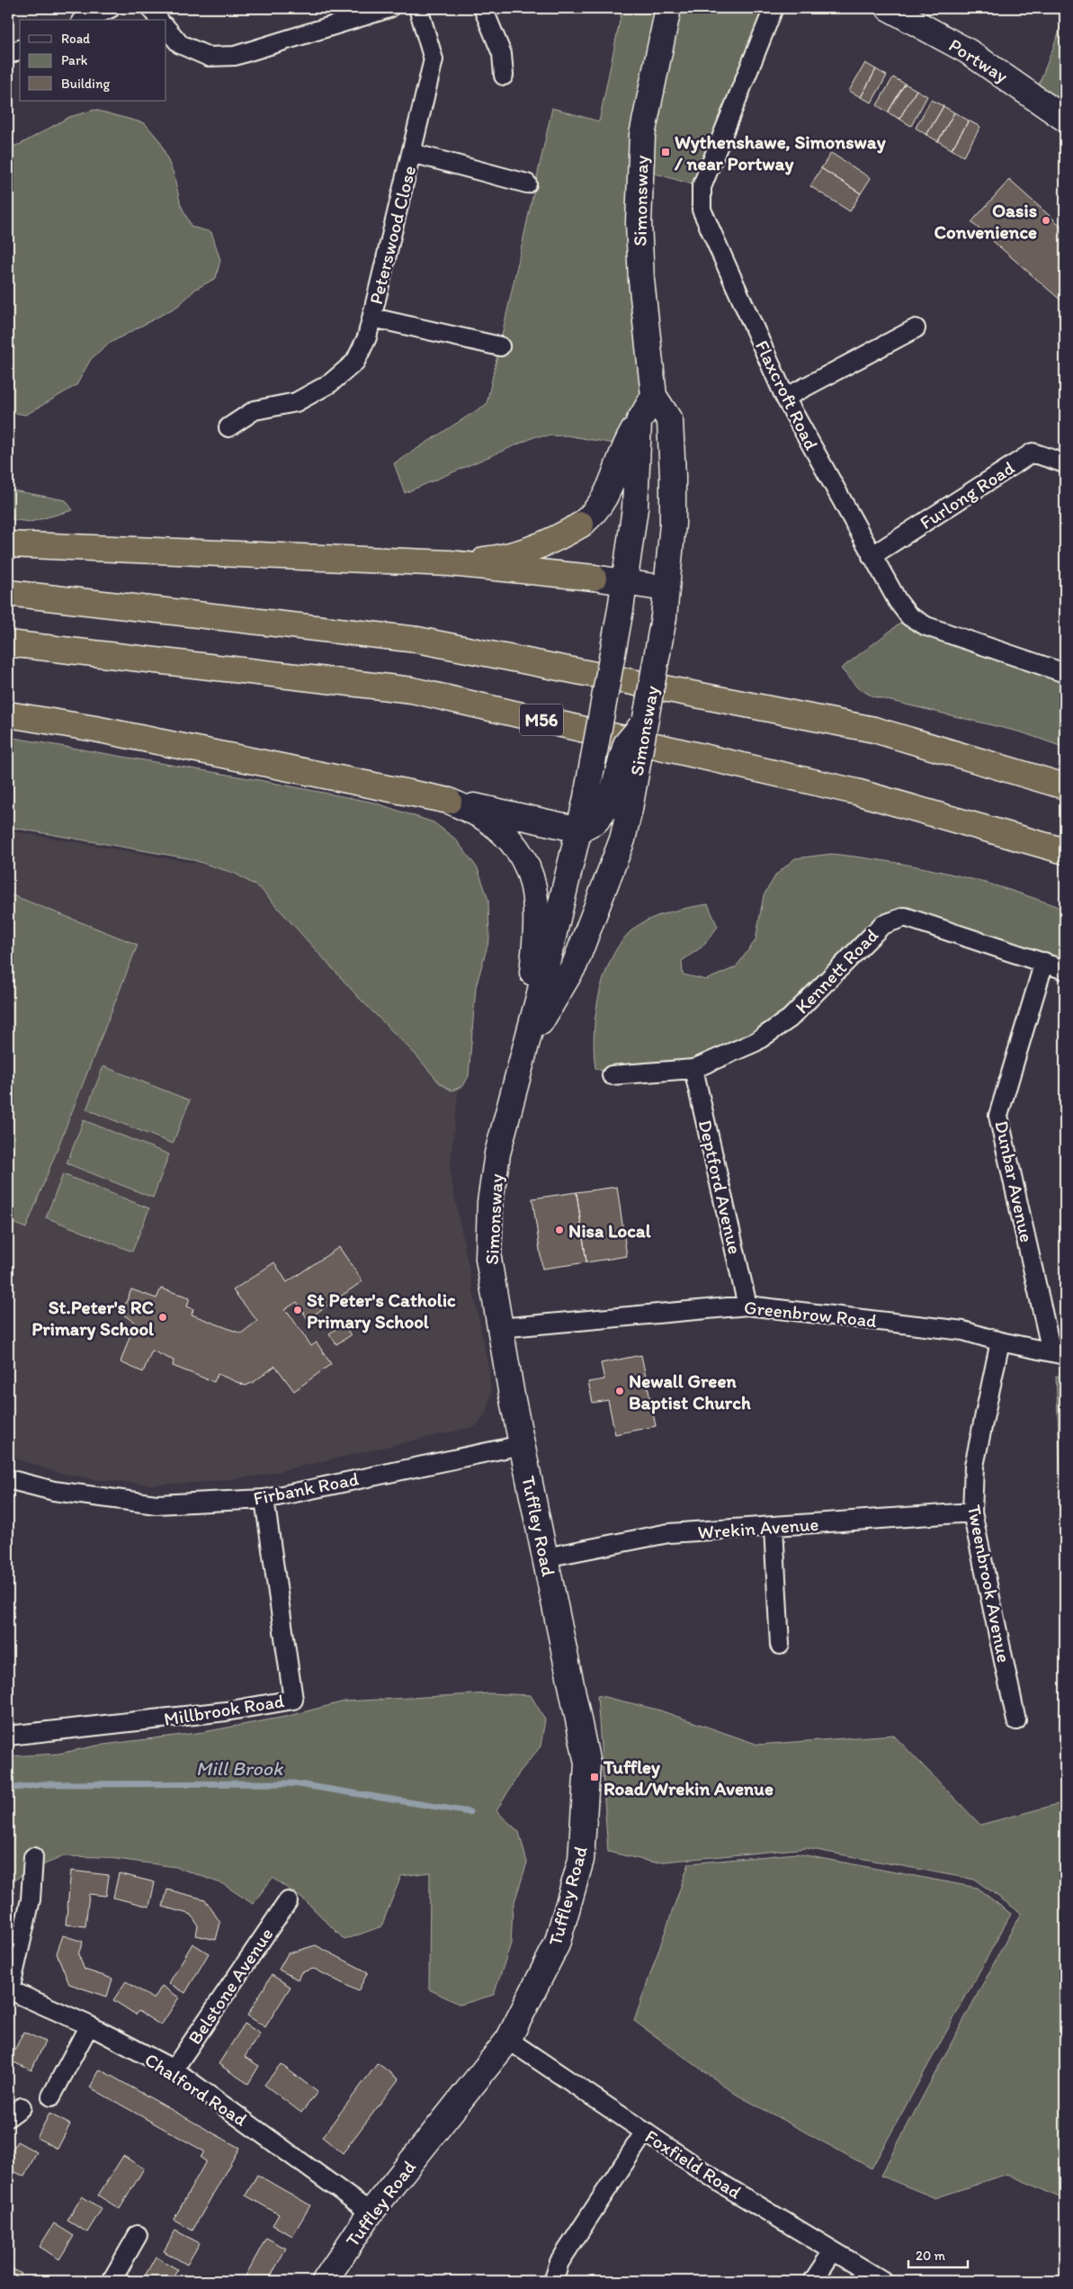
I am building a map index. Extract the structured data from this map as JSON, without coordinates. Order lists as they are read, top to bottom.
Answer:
{
  "streets": {
    "highway": ["M56"],
    "street": [
      "Portway",
      "Simonsway",
      "Peterswood Close",
      "Flaxcroft Road",
      "Furlong Road",
      "Kennett Road",
      "Dunbar Avenue",
      "Deptford Avenue",
      "Greenbrow Road",
      "Firbank Road",
      "Tuffley Road",
      "Wrekin Avenue",
      "Tweenbrook Avenue",
      "Millbrook Road",
      "Belstone Avenue",
      "Chalford Road",
      "Foxfield Road"
    ]
  },
  "crossings": [
    ["Simonsway", "Greenbrow Road"],
    ["Simonsway", "Firbank Road"],
    ["Simonsway", "Tuffley Road"],
    ["Flaxcroft Road", "Furlong Road"],
    ["Kennett Road", "Dunbar Avenue"],
    ["Kennett Road", "Deptford Avenue"],
    ["Dunbar Avenue", "Greenbrow Road"],
    ["Deptford Avenue", "Greenbrow Road"],
    ["Greenbrow Road", "Tweenbrook Avenue"],
    ["Firbank Road", "Tuffley Road"],
    ["Firbank Road", "Millbrook Road"],
    ["Tuffley Road", "Wrekin Avenue"],
    ["Tuffley Road", "Chalford Road"],
    ["Tuffley Road", "Foxfield Road"],
    ["Wrekin Avenue", "Tweenbrook Avenue"],
    ["Belstone Avenue", "Chalford Road"]
  ],
  "water": ["Mill Brook"],
  "places": {
    "transit": ["Wythenshawe, Simonsway / near Portway", "Tuffley Road/Wrekin Avenue"],
    "other": [
      "Oasis Convenience",
      "Nisa Local",
      "St Peter's Catholic Primary School",
      "St.Peter's RC Primary School",
      "Newall Green Baptist Church"
    ]
  },
  "legend": ["Road", "Park", "Building"],
  "scale_bar": "20 m"
}
